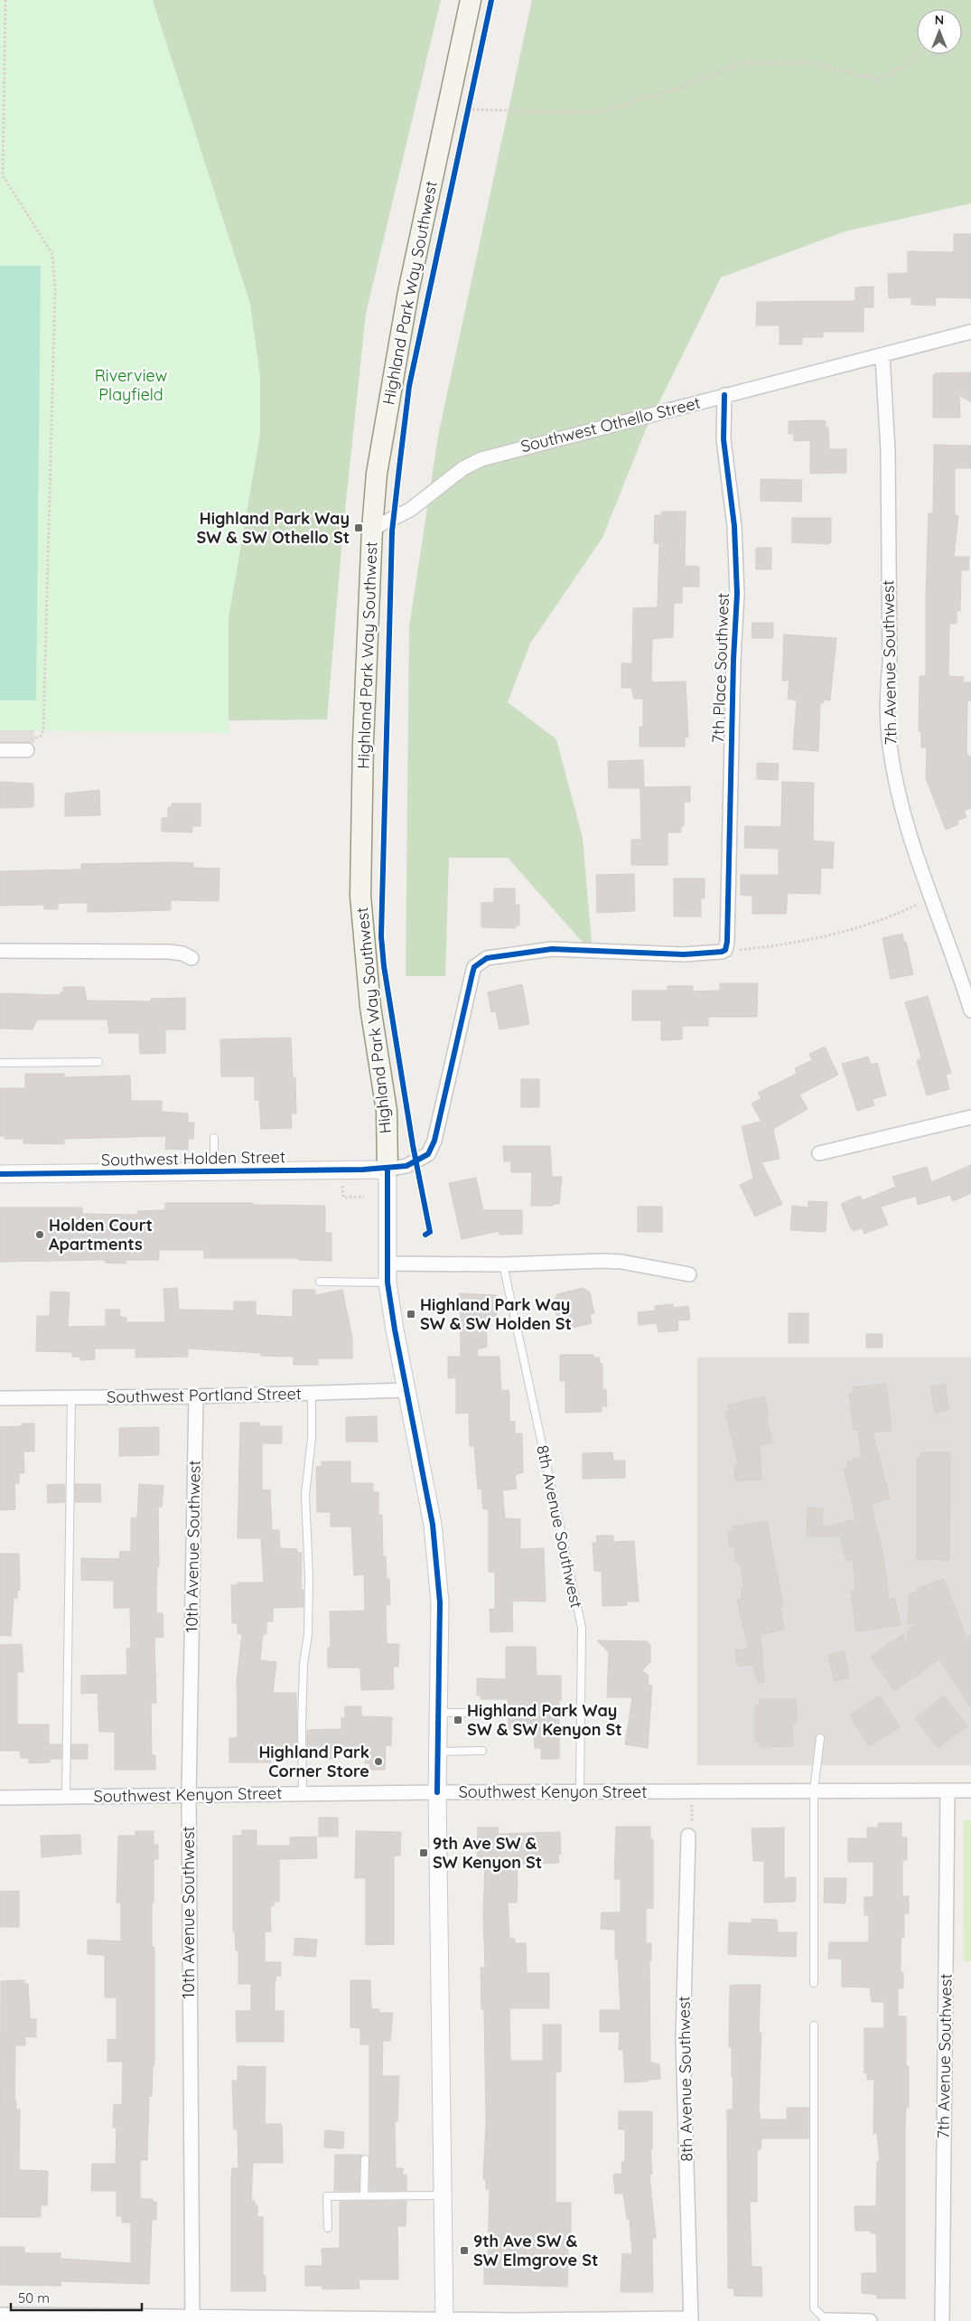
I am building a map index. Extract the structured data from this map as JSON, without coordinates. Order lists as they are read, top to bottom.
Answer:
{
  "streets": {
    "main road": ["Highland Park Way Southwest"],
    "street": [
      "Southwest Othello Street",
      "7th Avenue Southwest",
      "7th Place Southwest",
      "Southwest Holden Street",
      "Southwest Portland Street",
      "8th Avenue Southwest",
      "10th Avenue Southwest",
      "Southwest Kenyon Street"
    ]
  },
  "crossings": [
    ["Highland Park Way Southwest", "Southwest Othello Street"],
    ["Highland Park Way Southwest", "Southwest Holden Street"],
    ["Highland Park Way Southwest", "Southwest Portland Street"],
    ["Highland Park Way Southwest", "Southwest Kenyon Street"],
    ["Southwest Othello Street", "7th Avenue Southwest"],
    ["Southwest Othello Street", "7th Place Southwest"],
    ["7th Avenue Southwest", "Southwest Kenyon Street"],
    ["Southwest Portland Street", "10th Avenue Southwest"],
    ["8th Avenue Southwest", "Southwest Kenyon Street"],
    ["10th Avenue Southwest", "Southwest Kenyon Street"]
  ],
  "parks": ["Riverview Playfield"],
  "places": {
    "transit": [
      "Highland Park Way SW & SW Othello St",
      "Highland Park Way SW & SW Holden St",
      "Highland Park Way SW & SW Kenyon St",
      "9th Ave SW & SW Kenyon St",
      "9th Ave SW & SW Elmgrove St"
    ],
    "other": ["Holden Court Apartments", "Highland Park Corner Store"]
  },
  "scale_bar": "50 m",
  "north": "top"
}
